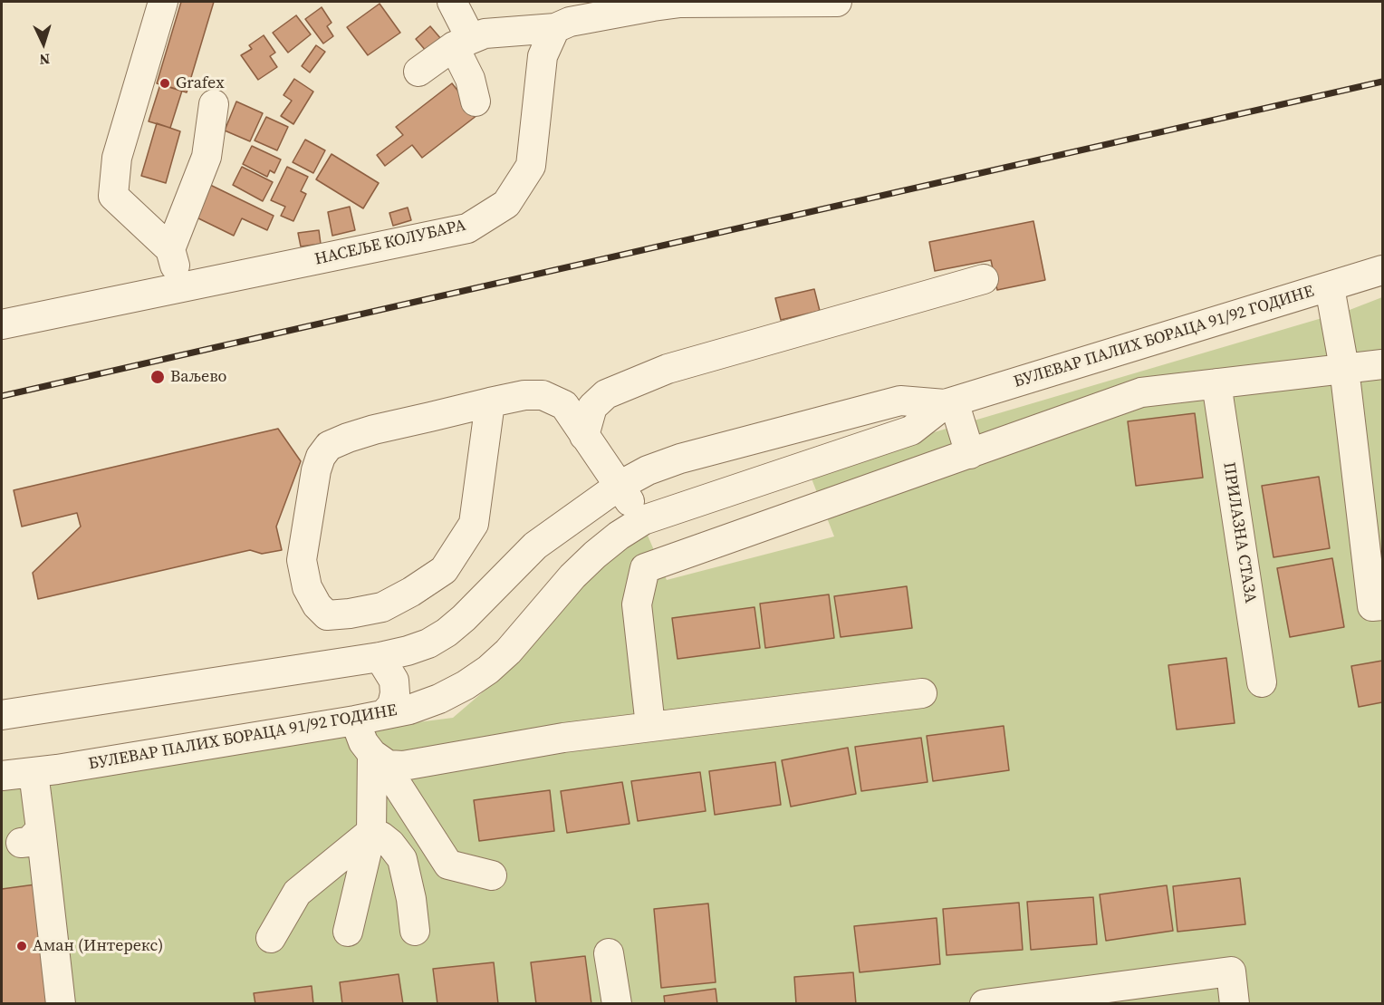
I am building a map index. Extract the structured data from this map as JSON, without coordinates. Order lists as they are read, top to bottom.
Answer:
{
  "streets": {
    "street": ["НАСЕЉЕ КОЛУБАРА", "БУЛЕВАР ПАЛИХ БОРАЦА 91/92 ГОДИНЕ", "ПРИЛАЗНА СТАЗА"]
  },
  "places": ["Grafex", "Ваљево", "Аман (Интерекс)"],
  "north": "bottom"
}
